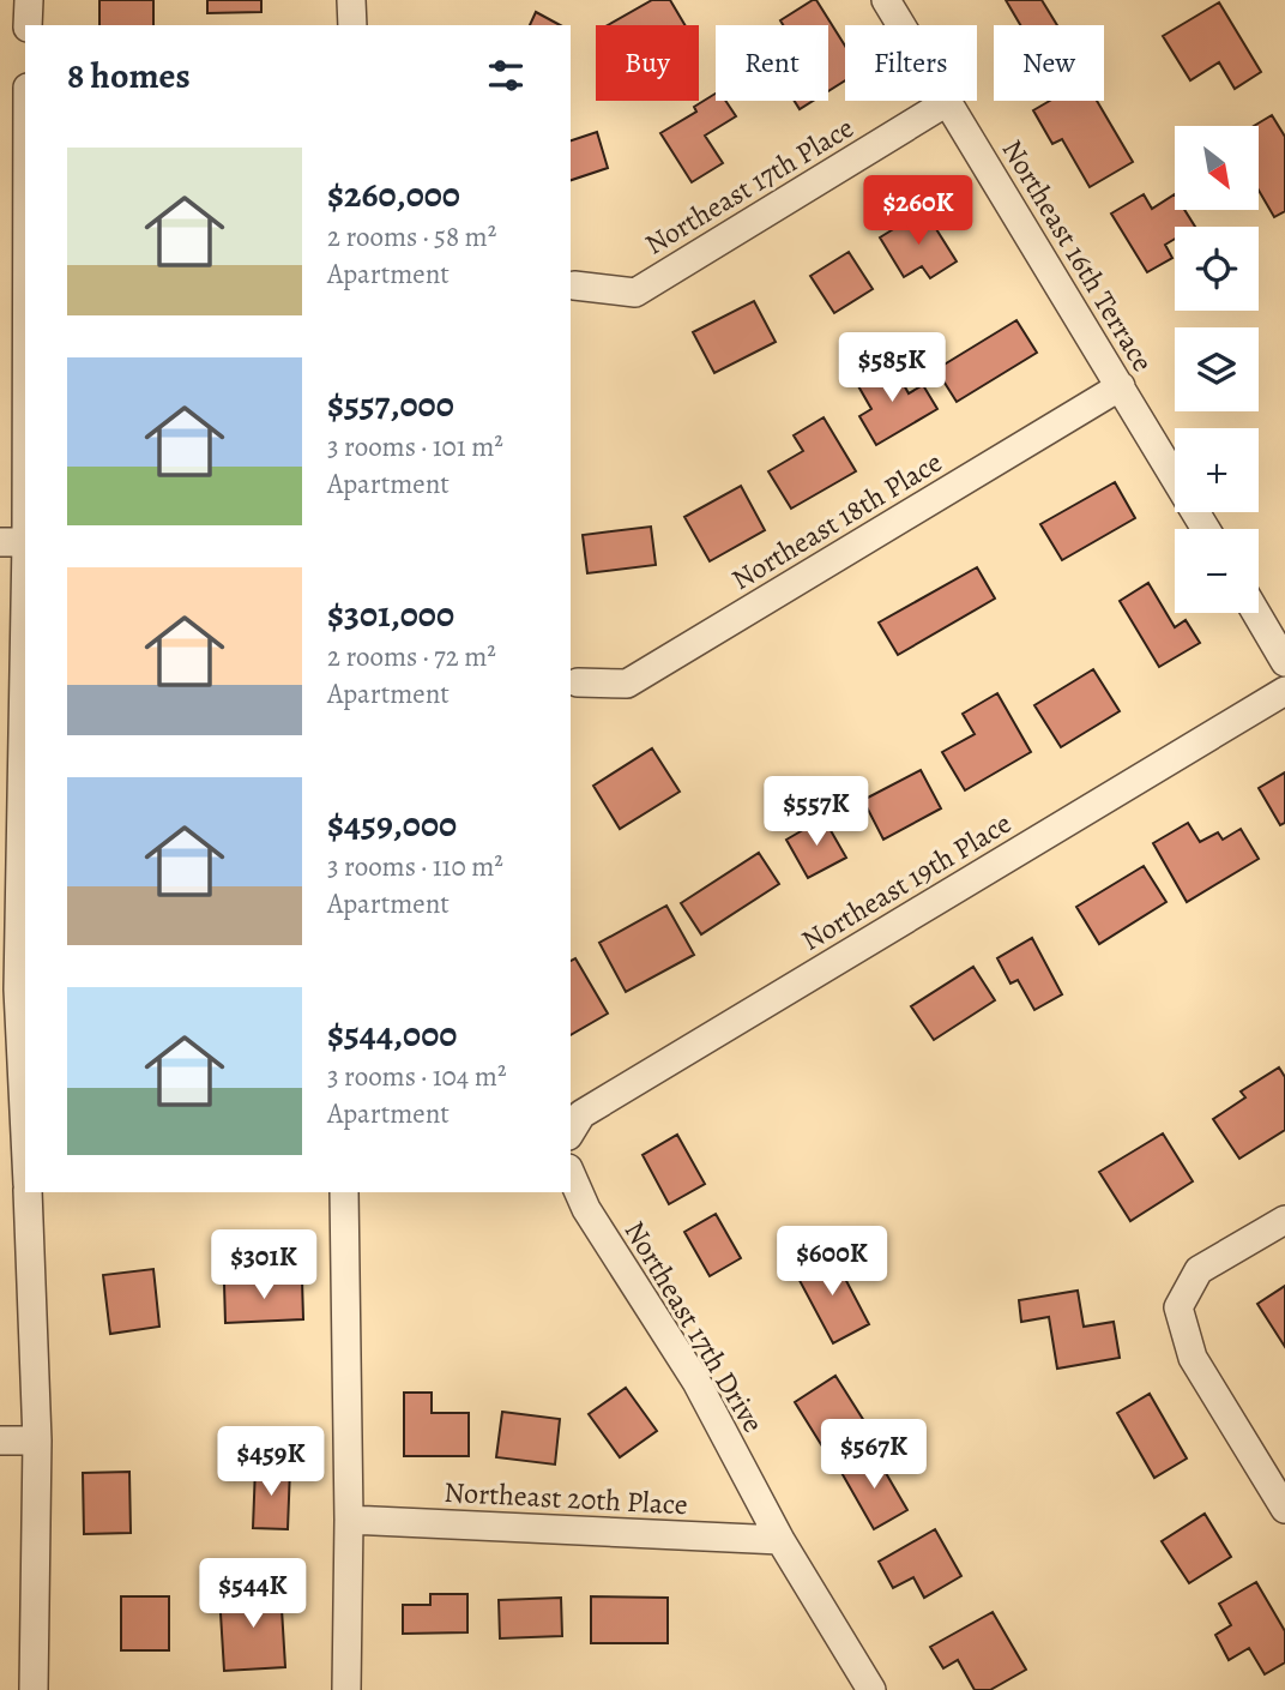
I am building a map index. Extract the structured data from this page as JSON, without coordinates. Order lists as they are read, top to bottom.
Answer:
{
  "streets": {
    "street": [
      "Northeast 17th Place",
      "Northeast 16th Terrace",
      "Northeast 18th Place",
      "Northeast 19th Place",
      "Northeast 17th Drive",
      "Northeast 20th Place"
    ]
  },
  "crossings": [
    ["Northeast 17th Place", "Northeast 16th Terrace"],
    ["Northeast 16th Terrace", "Northeast 18th Place"],
    ["Northeast 17th Drive", "Northeast 20th Place"]
  ],
  "north": "bottom right",
  "page": {
    "chip": [
      "Buy",
      "Rent",
      "Filters",
      "New"
    ],
    "heading": "8 homes",
    "map_buttons": ["+", "−"],
    "list": [
      {
        "name": "$260,000",
        "note": "2 rooms · 58 m² · Apartment"
      },
      {
        "name": "$557,000",
        "note": "3 rooms · 101 m² · Apartment"
      },
      {
        "name": "$301,000",
        "note": "2 rooms · 72 m² · Apartment"
      },
      {
        "name": "$459,000",
        "note": "3 rooms · 110 m² · Apartment"
      },
      {
        "name": "$544,000",
        "note": "3 rooms · 104 m² · Apartment"
      }
    ],
    "price": [
      "$260K",
      "$585K",
      "$557K",
      "$600K",
      "$301K",
      "$567K",
      "$459K",
      "$544K"
    ]
  }
}
